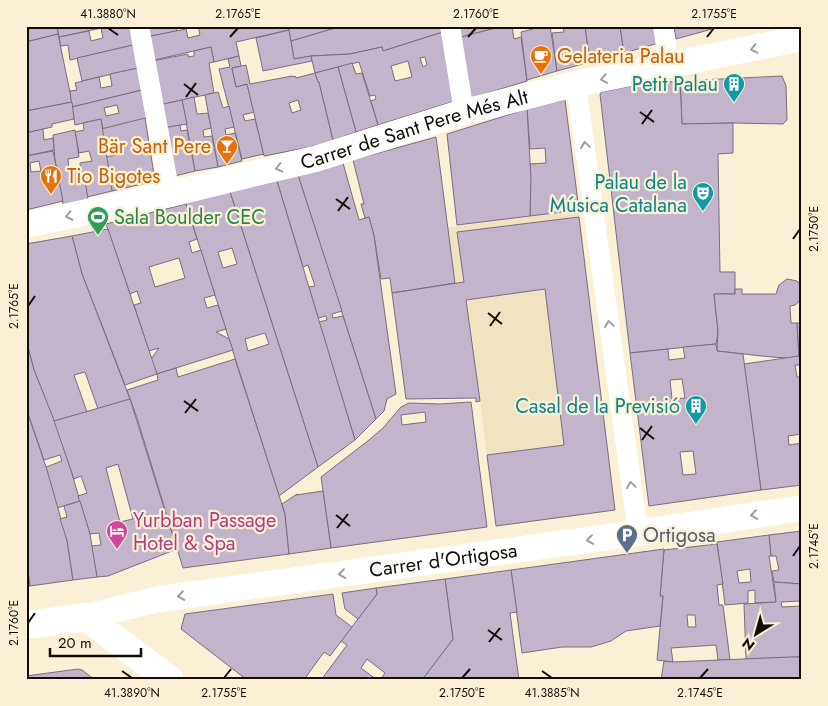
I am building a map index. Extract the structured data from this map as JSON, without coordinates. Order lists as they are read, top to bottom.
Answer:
{
  "streets": {
    "street": ["Carrer de Sant Pere Més Alt", "Carrer d'Ortigosa"]
  },
  "one_way": ["Carrer de Sant Pere Més Alt", "Carrer d'Ortigosa"],
  "places": {
    "cafe": ["Gelateria Palau"],
    "building": ["Petit Palau", "Casal de la Previsió"],
    "bar": ["Bär Sant Pere"],
    "restaurant": ["Tio Bigotes"],
    "theatre": ["Palau de la Música Catalana"],
    "sports": ["Sala Boulder CEC"],
    "hotel": ["Yurbban Passage Hotel & Spa"],
    "parking": ["Ortigosa"]
  },
  "scale_bar": "20 m",
  "north": "bottom left",
  "coordinates": [
    "41.3880°N",
    "2.1765°E",
    "2.1760°E",
    "2.1755°E",
    "2.1750°E",
    "2.1745°E",
    "41.3890°N",
    "41.3885°N"
  ]
}
